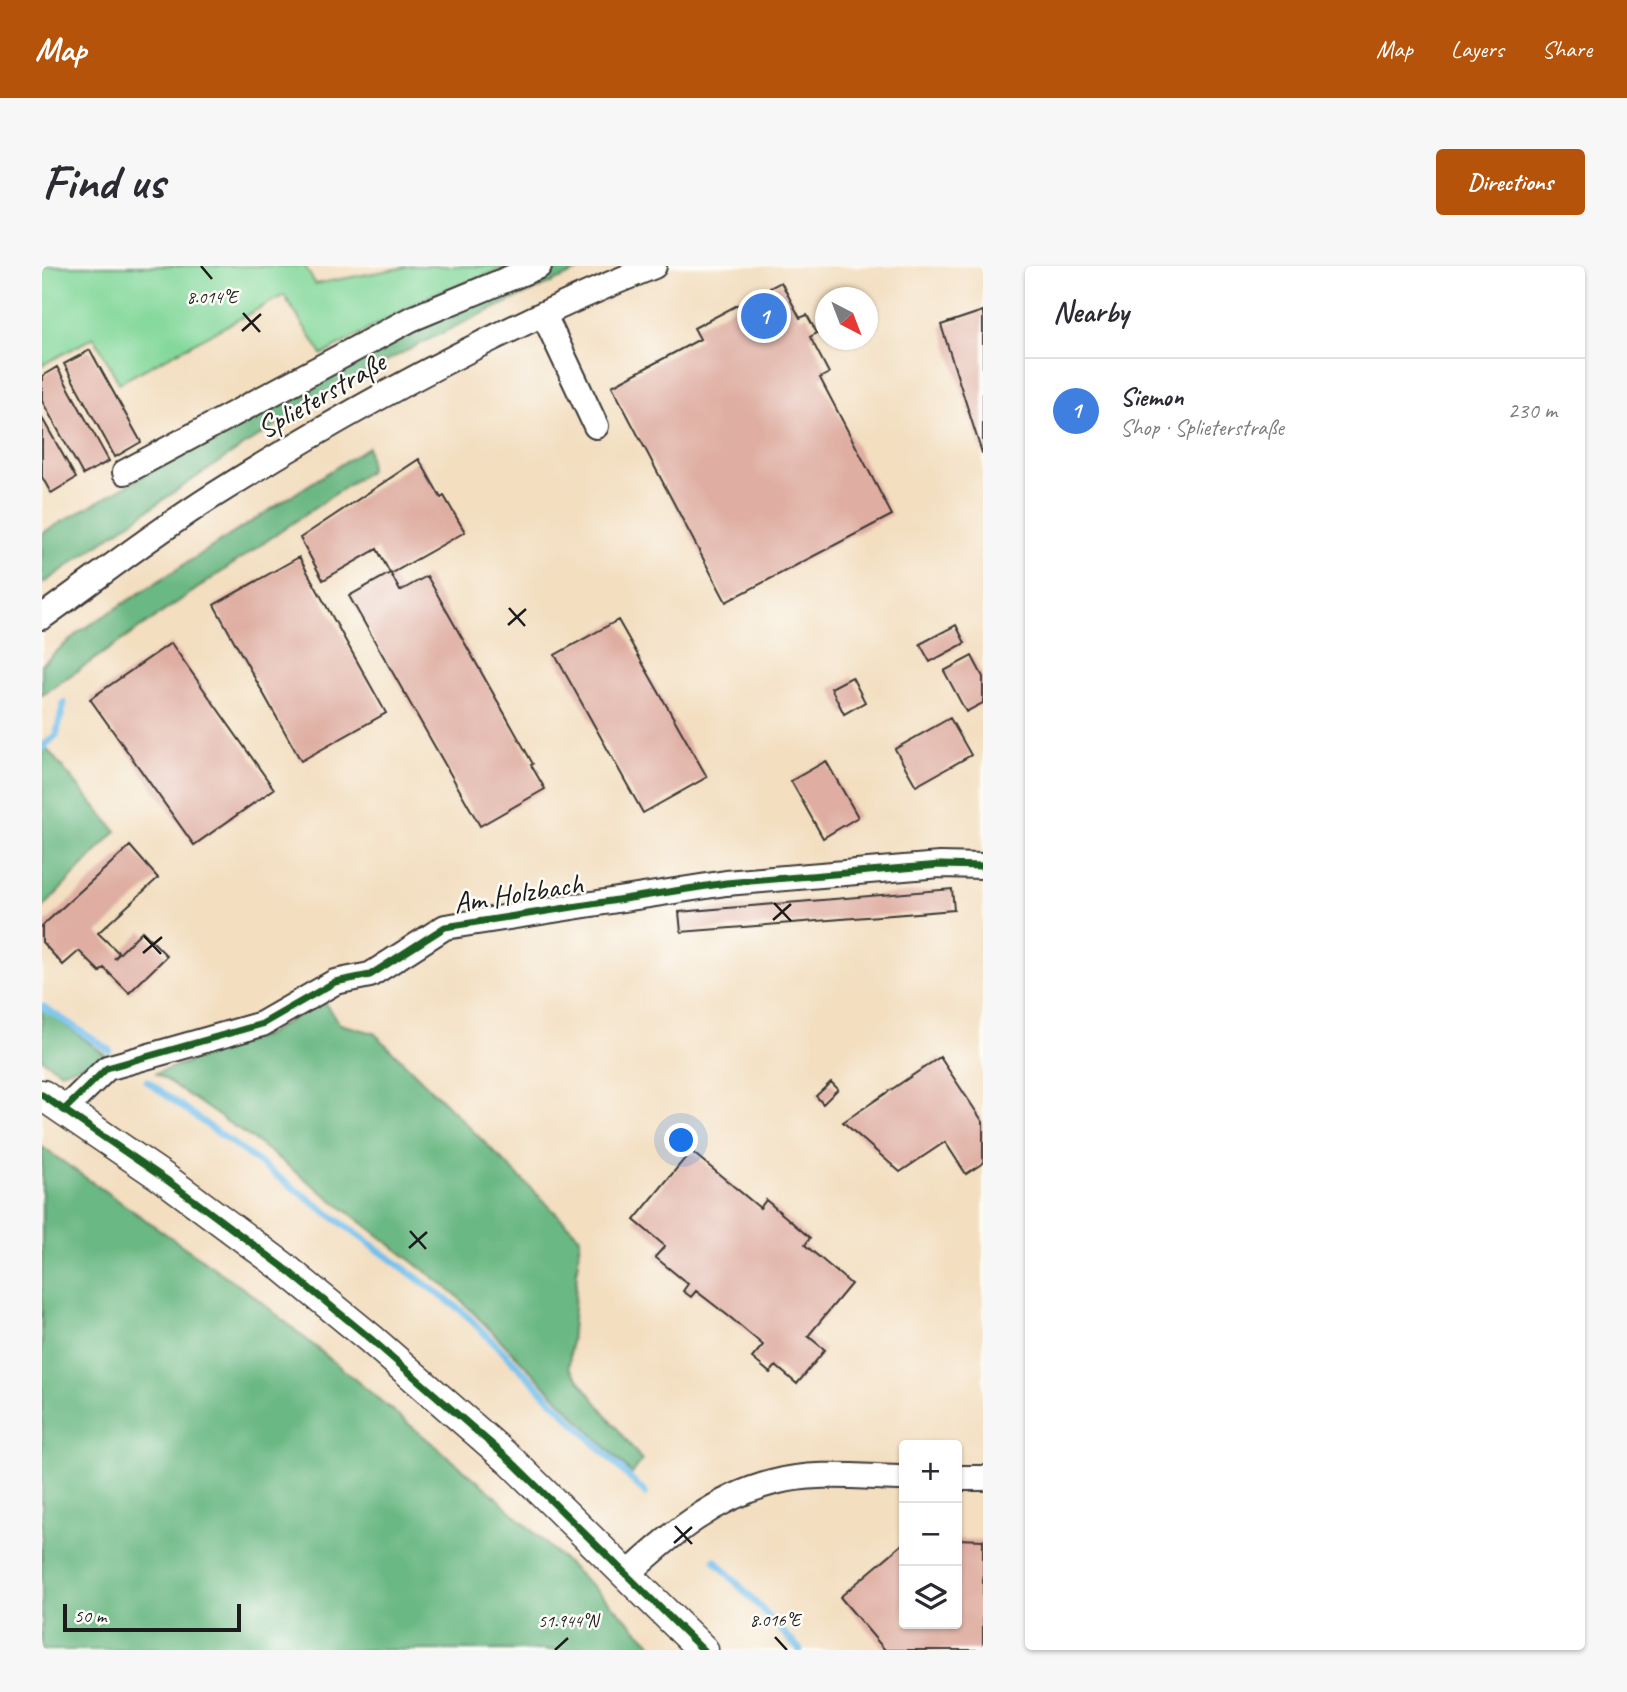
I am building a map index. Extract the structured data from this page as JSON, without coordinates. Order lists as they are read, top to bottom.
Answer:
{
  "streets": {
    "street": ["Splieterstraße", "Am Holzbach"]
  },
  "scale_bar": "50 m",
  "north": "bottom right",
  "page": {
    "header": "Map",
    "nav": ["Map", "Layers", "Share"],
    "buttons": "Directions",
    "title": "Find us",
    "heading": "Nearby",
    "pins": "1",
    "list": [
      {
        "mark": "1",
        "name": "Siemon",
        "note": "Shop · Splieterstraße",
        "value": "230 m"
      }
    ],
    "map_buttons": ["+", "−"],
    "scale": "50 m"
  },
  "coordinates": ["8.014°E", "8.016°E", "51.944°N"]
}
